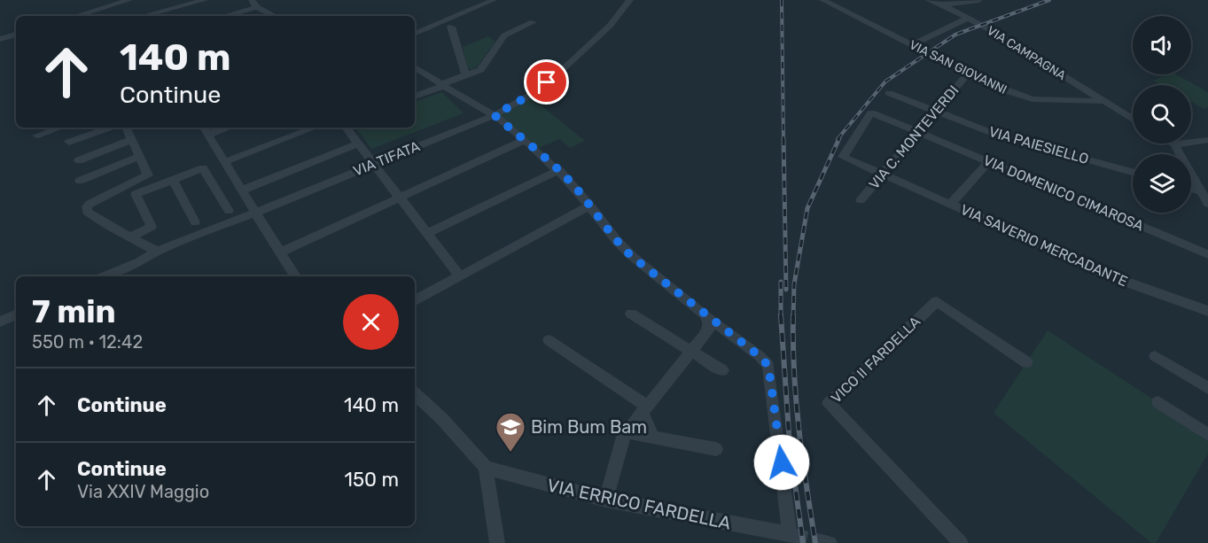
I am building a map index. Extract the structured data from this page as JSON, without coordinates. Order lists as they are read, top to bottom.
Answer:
{
  "streets": {
    "street": [
      "VIA CAMPAGNA",
      "VIA SAN GIOVANNI",
      "VIA C. MONTEVERDI",
      "VIA PAIESIELLO",
      "VIA TIFATA",
      "VIA DOMENICO CIMAROSA",
      "VIA SAVERIO MERCADANTE",
      "VICO II FARDELLA",
      "VIA ERRICO FARDELLA"
    ]
  },
  "crossings": [
    ["VIA CAMPAGNA", "VIA SAN GIOVANNI"],
    ["VIA SAN GIOVANNI", "VIA C. MONTEVERDI"],
    ["VIA C. MONTEVERDI", "VIA PAIESIELLO"],
    ["VIA C. MONTEVERDI", "VIA DOMENICO CIMAROSA"],
    ["VIA C. MONTEVERDI", "VIA SAVERIO MERCADANTE"],
    ["VIA DOMENICO CIMAROSA", "VIA SAVERIO MERCADANTE"]
  ],
  "places": {
    "school or university": ["Bim Bum Bam"]
  },
  "page": {
    "turn": ["140 m", "Continue"],
    "heading": ["7 min", "550 m · 12:42"],
    "list": [
      {
        "name": "Continue",
        "value": "140 m"
      },
      {
        "name": "Continue",
        "note": "Via XXIV Maggio",
        "value": "150 m"
      }
    ]
  }
}
